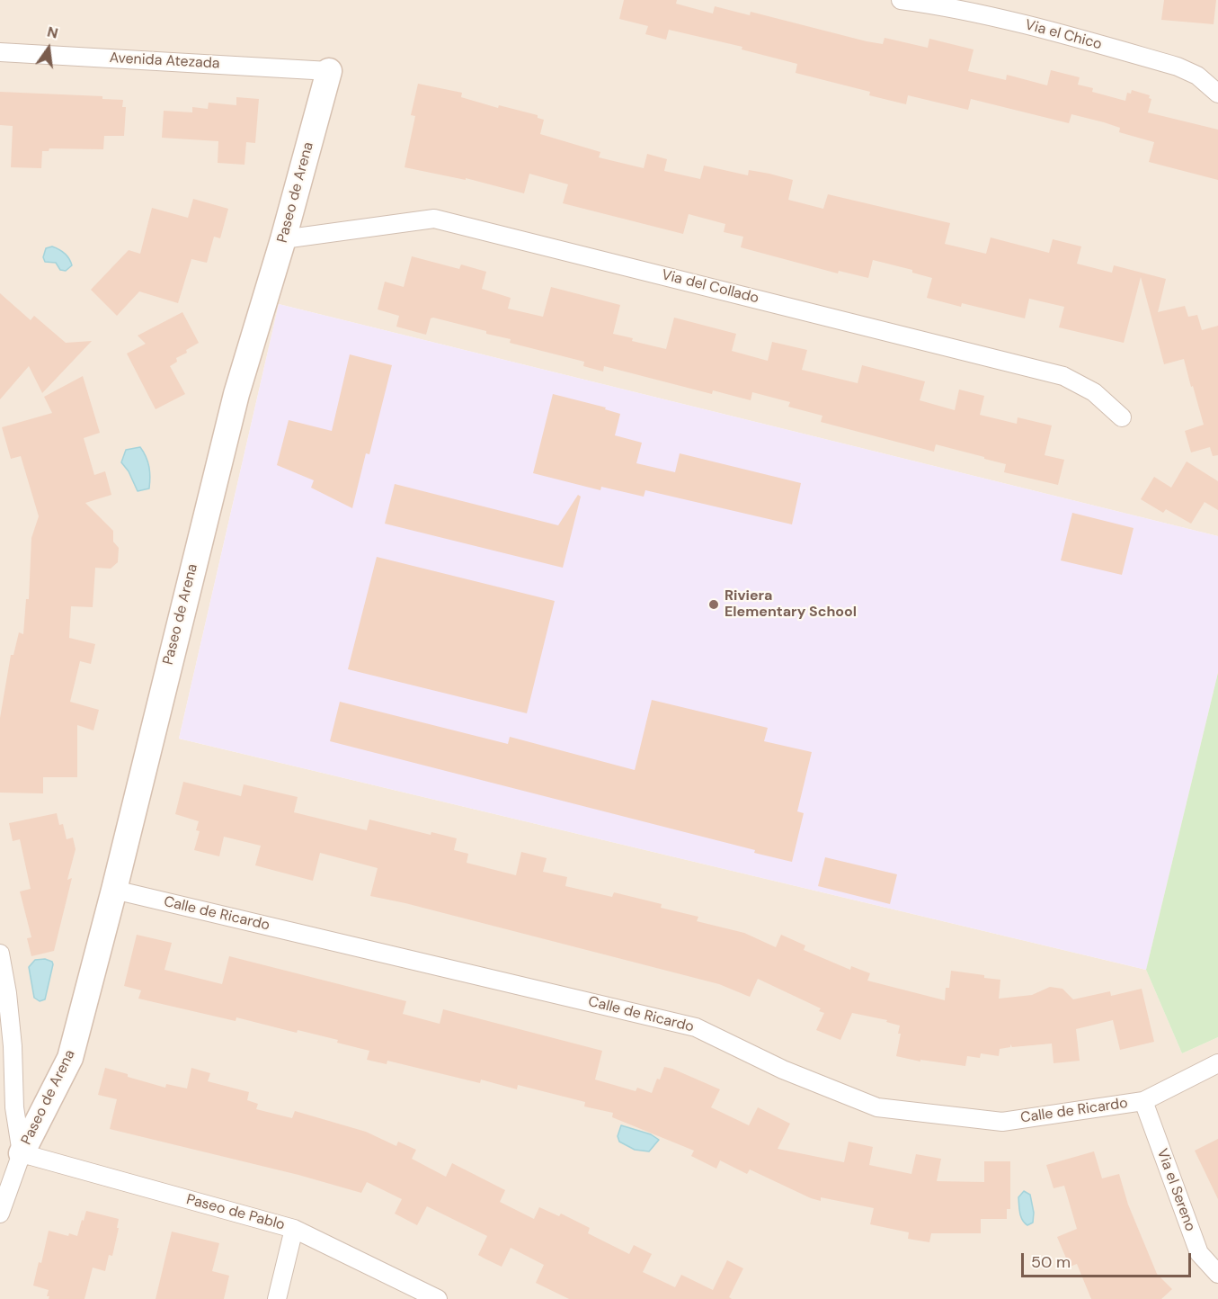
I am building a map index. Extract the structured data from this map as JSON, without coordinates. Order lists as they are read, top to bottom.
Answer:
{
  "streets": {
    "street": [
      "Via el Chico",
      "Avenida Atezada",
      "Paseo de Arena",
      "Via del Collado",
      "Calle de Ricardo",
      "Via el Sereno",
      "Paseo de Pablo"
    ]
  },
  "crossings": [
    ["Avenida Atezada", "Paseo de Arena"],
    ["Paseo de Arena", "Via del Collado"],
    ["Paseo de Arena", "Calle de Ricardo"],
    ["Paseo de Arena", "Paseo de Pablo"],
    ["Calle de Ricardo", "Via el Sereno"]
  ],
  "places": ["Riviera Elementary School"],
  "scale_bar": "50 m",
  "north": "top"
}
